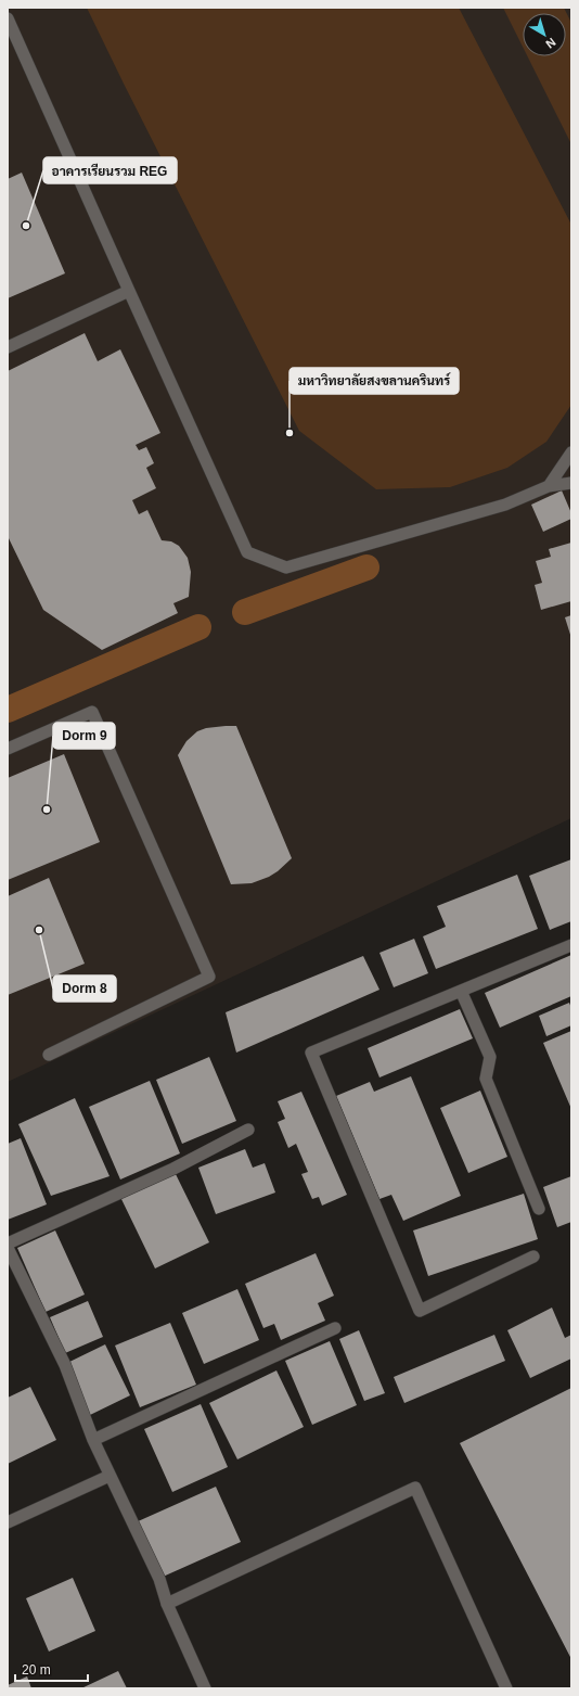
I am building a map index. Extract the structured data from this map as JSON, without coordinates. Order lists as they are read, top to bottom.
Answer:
{
  "places": [
    "อาคารเรียนรวม REG",
    "มหาวิทยาลัยสงขลานครินทร์",
    "Dorm 9",
    "Dorm 8"
  ],
  "scale_bar": "20 m",
  "north": "bottom right"
}
